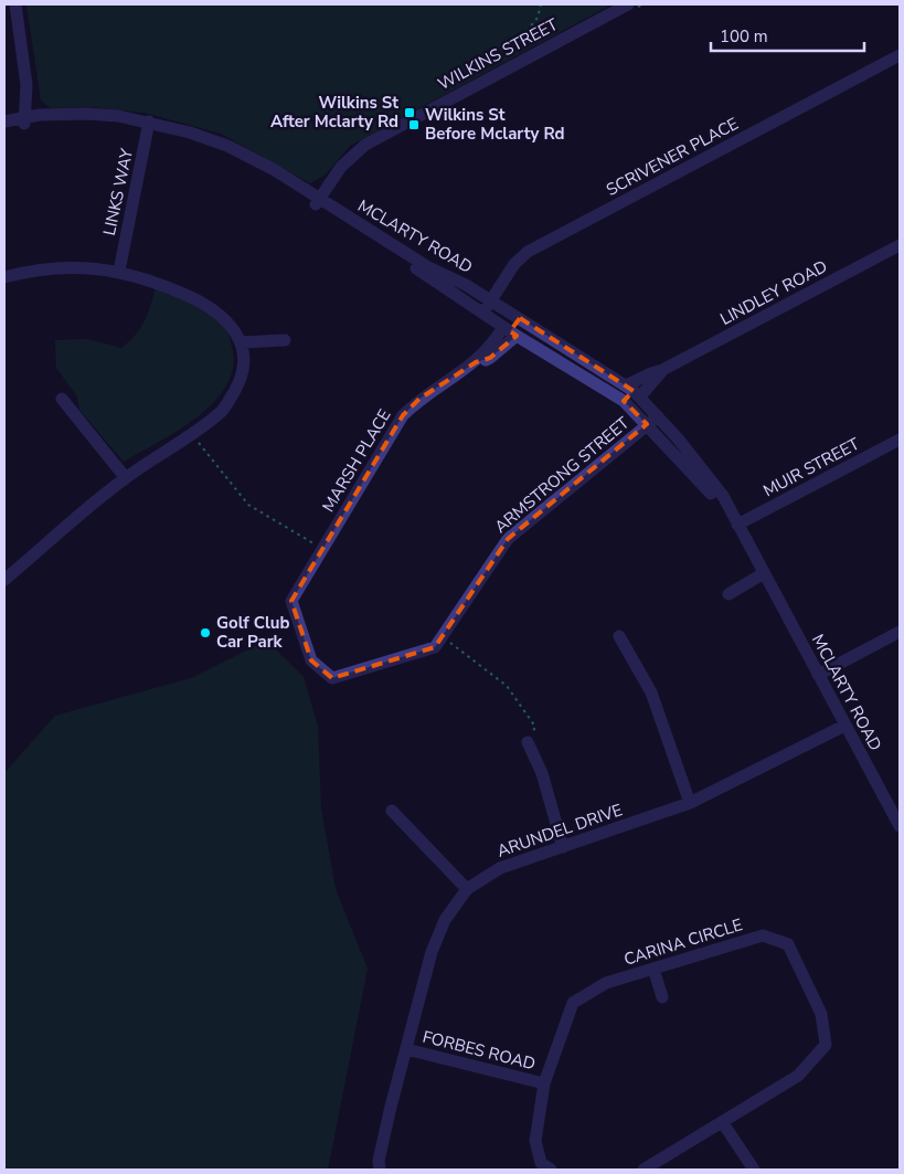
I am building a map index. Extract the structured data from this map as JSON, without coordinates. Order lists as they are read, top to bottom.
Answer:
{
  "streets": {
    "street": [
      "WILKINS STREET",
      "SCRIVENER PLACE",
      "LINKS WAY",
      "MCLARTY ROAD",
      "LINDLEY ROAD",
      "MARSH PLACE",
      "MUIR STREET",
      "ARMSTRONG STREET",
      "ARUNDEL DRIVE",
      "CARINA CIRCLE",
      "FORBES ROAD"
    ]
  },
  "crossings": [
    ["WILKINS STREET", "MCLARTY ROAD"],
    ["SCRIVENER PLACE", "MCLARTY ROAD"],
    ["LINKS WAY", "MCLARTY ROAD"],
    ["MCLARTY ROAD", "LINDLEY ROAD"],
    ["MCLARTY ROAD", "MARSH PLACE"],
    ["MCLARTY ROAD", "MUIR STREET"],
    ["MCLARTY ROAD", "ARMSTRONG STREET"],
    ["MCLARTY ROAD", "ARUNDEL DRIVE"],
    ["MARSH PLACE", "ARMSTRONG STREET"],
    ["ARUNDEL DRIVE", "FORBES ROAD"],
    ["CARINA CIRCLE", "FORBES ROAD"]
  ],
  "places": {
    "transit": ["Wilkins St After Mclarty Rd", "Wilkins St Before Mclarty Rd"],
    "other": ["Golf Club Car Park"]
  },
  "scale_bar": "100 m"
}
